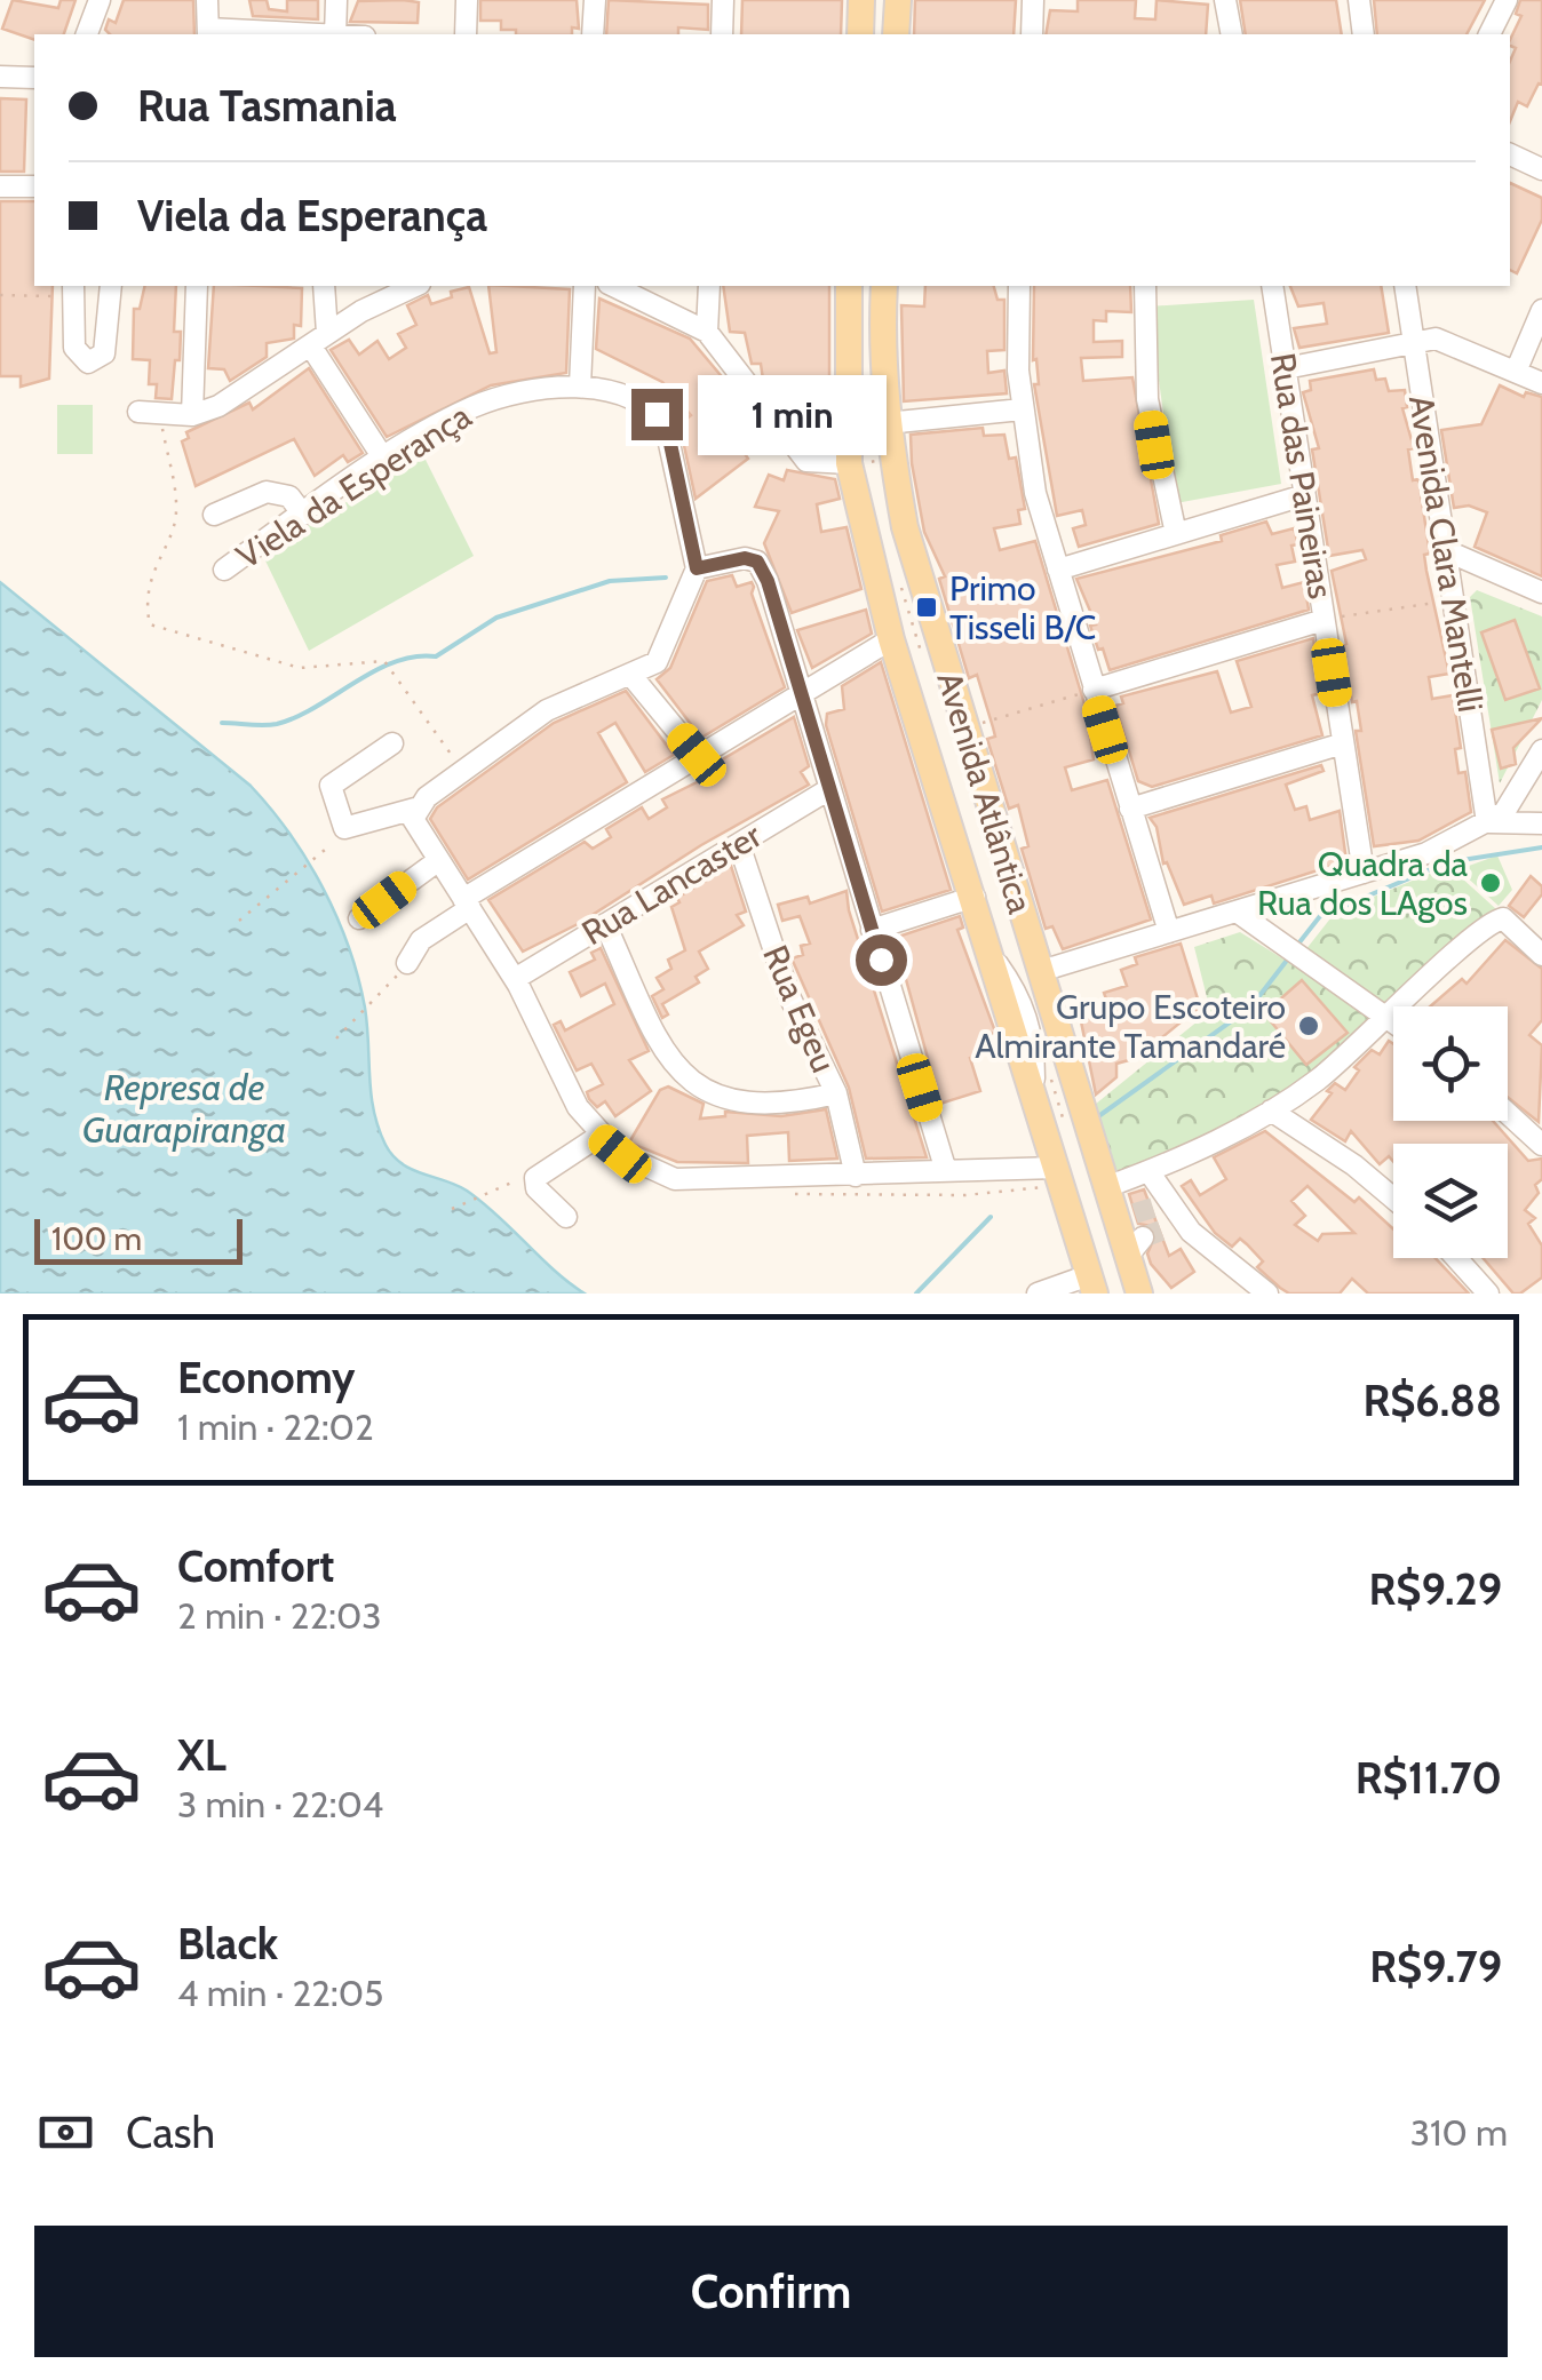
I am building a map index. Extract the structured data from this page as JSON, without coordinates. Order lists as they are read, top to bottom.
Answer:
{
  "streets": {
    "main road": ["Avenida Atlântica"],
    "street": [
      "Rua das Paineiras",
      "Viela da Esperança",
      "Avenida Clara Mantelli",
      "Rua Lancaster",
      "Rua Egeu"
    ]
  },
  "crossings": [
    ["Rua Lancaster", "Rua Egeu"]
  ],
  "water": ["Represa de Guarapiranga"],
  "places": {
    "transit": ["Primo Tisseli B/C"],
    "other": ["Quadra da Rua dos LAgos", "Grupo Escoteiro Almirante Tamandaré"]
  },
  "scale_bar": "100 m",
  "page": {
    "banner": ["Rua Tasmania", "Viela da Esperança"],
    "bubble": "1 min",
    "scale": "100 m",
    "list": [
      {
        "name": "Economy",
        "note": "1 min · 22:02",
        "value": "R$6.88"
      },
      {
        "name": "Comfort",
        "note": "2 min · 22:03",
        "value": "R$9.29"
      },
      {
        "name": "XL",
        "note": "3 min · 22:04",
        "value": "R$11.70"
      },
      {
        "name": "Black",
        "note": "4 min · 22:05",
        "value": "R$9.79"
      }
    ],
    "pay": ["Cash", "310 m"],
    "buttons": "Confirm"
  }
}
